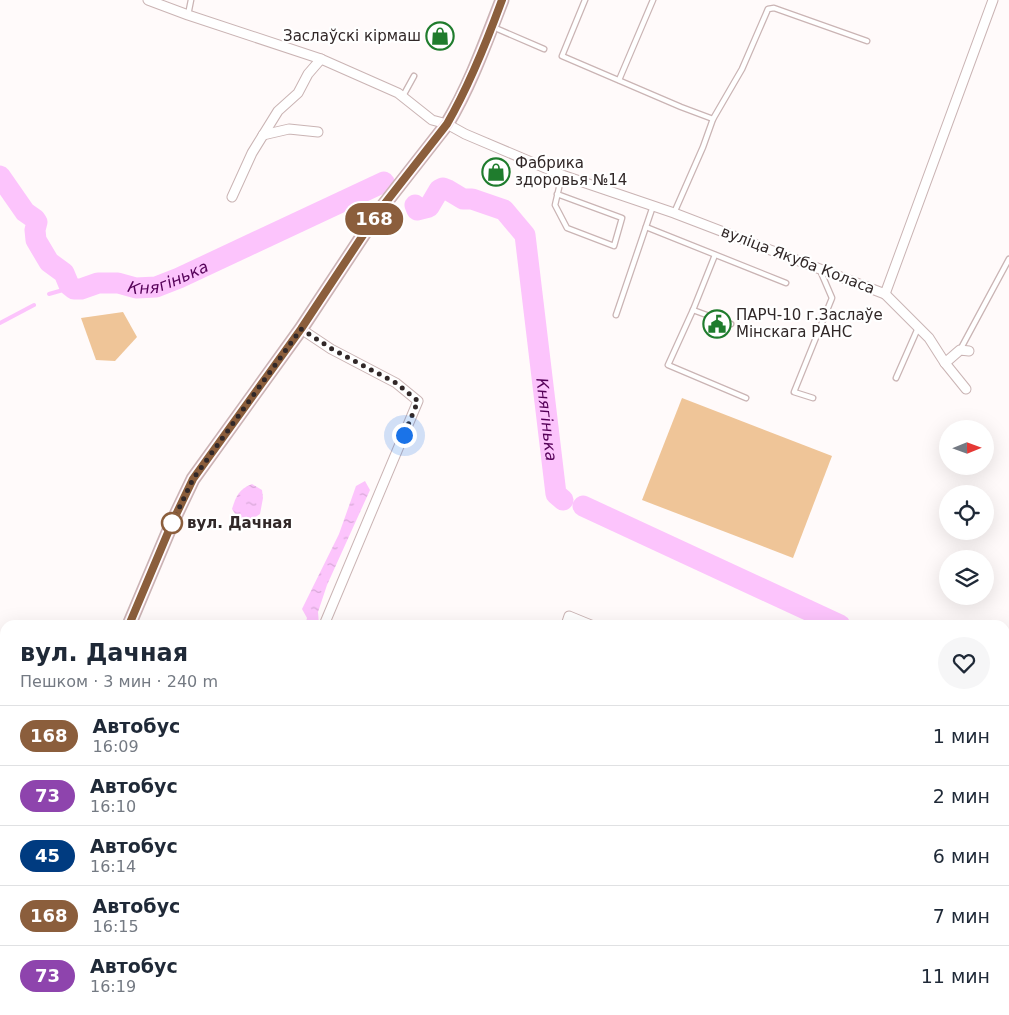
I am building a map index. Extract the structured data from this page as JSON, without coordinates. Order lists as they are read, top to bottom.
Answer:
{
  "streets": {
    "street": ["вуліца Якуба Коласа"]
  },
  "water": ["Княгінька"],
  "places": {
    "shop": ["Заслаўскі кірмаш", "Фабрика здоровья №14"],
    "public building": ["ПАРЧ-10 г.Заслаўе Мінскага РАНС"],
    "other": ["вул. Дачная"]
  },
  "lines": ["bus line 168"],
  "north": "right",
  "page": {
    "on_map": "168",
    "heading": ["вул. Дачная", "Пешком · 3 мин · 240 m"],
    "list": [
      {
        "mark": "168",
        "name": "Автобус",
        "note": "16:09",
        "value": "1 мин"
      },
      {
        "mark": "73",
        "name": "Автобус",
        "note": "16:10",
        "value": "2 мин"
      },
      {
        "mark": "45",
        "name": "Автобус",
        "note": "16:14",
        "value": "6 мин"
      },
      {
        "mark": "168",
        "name": "Автобус",
        "note": "16:15",
        "value": "7 мин"
      },
      {
        "mark": "73",
        "name": "Автобус",
        "note": "16:19",
        "value": "11 мин"
      }
    ]
  }
}
